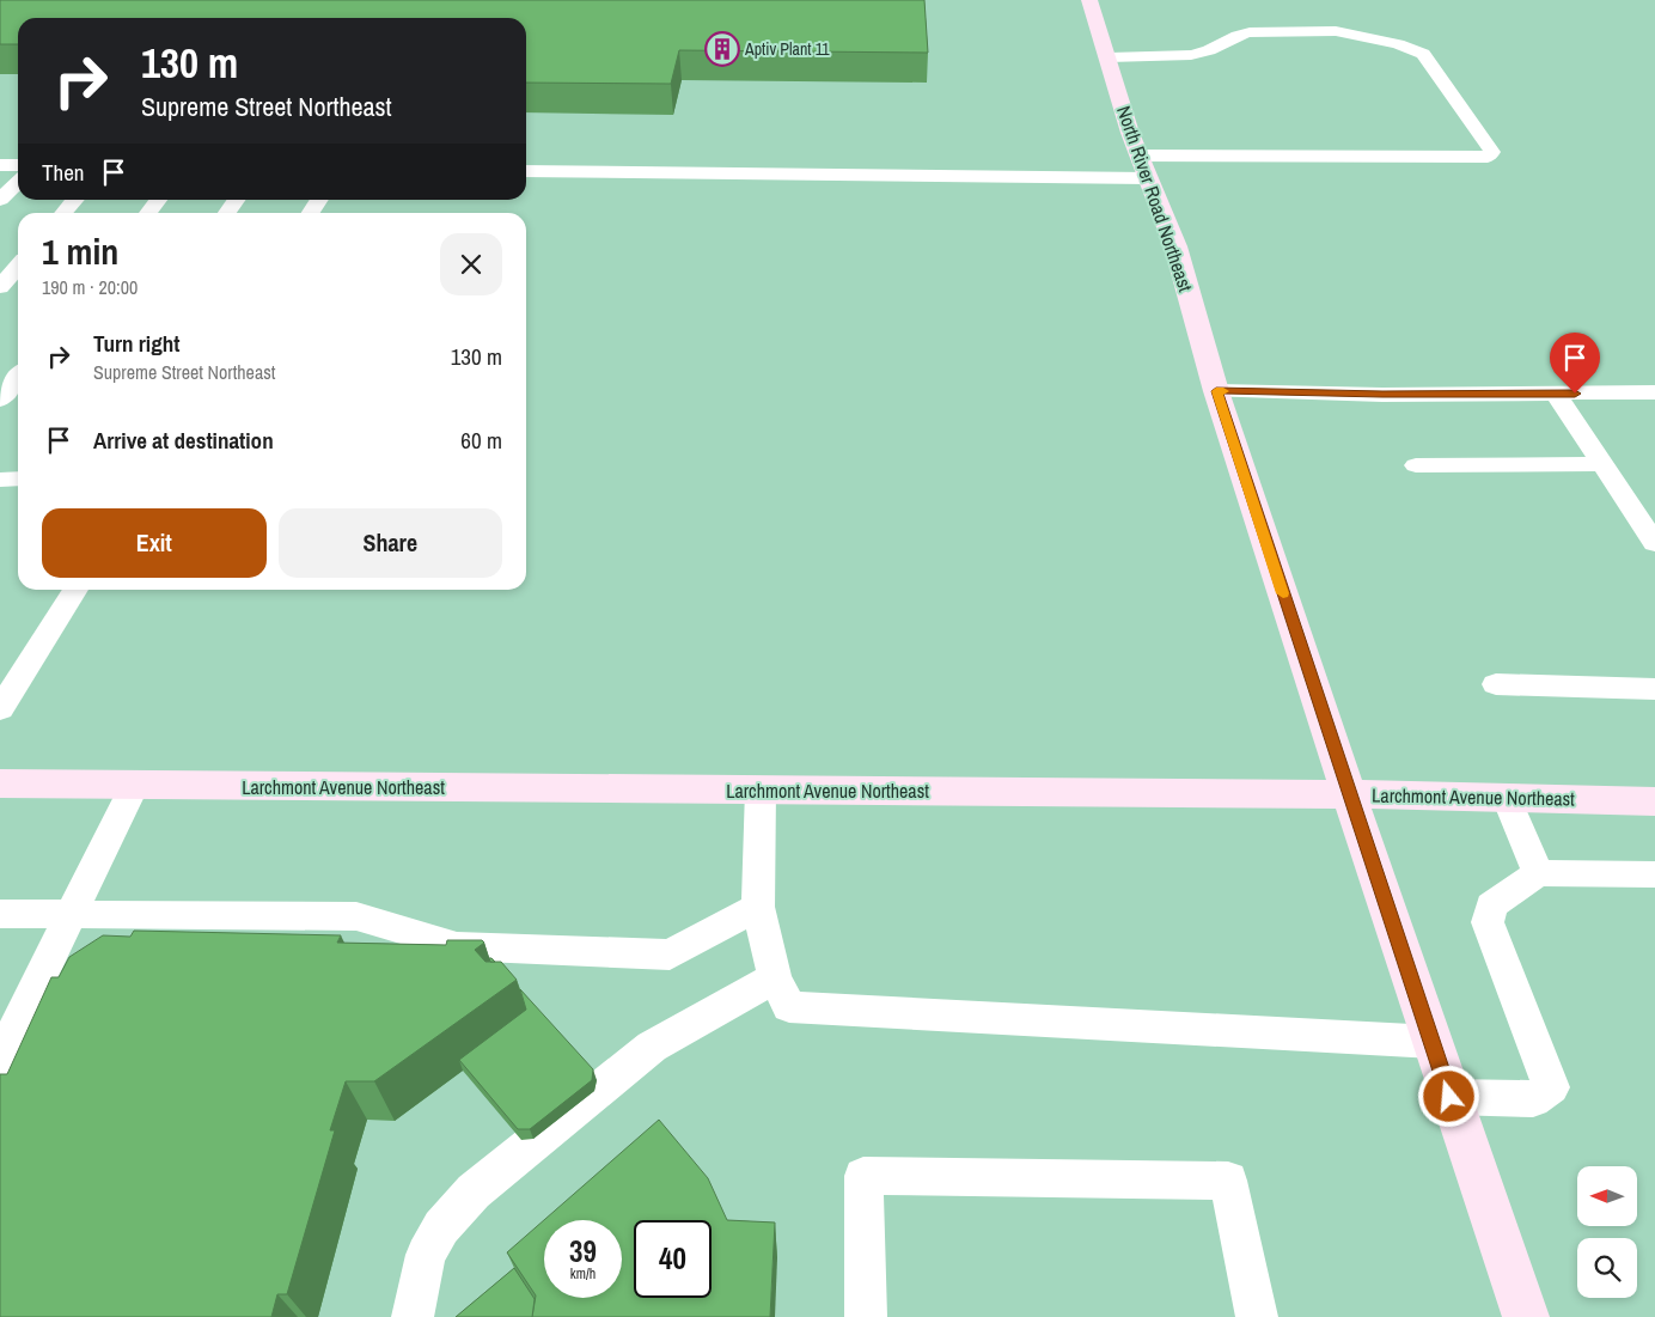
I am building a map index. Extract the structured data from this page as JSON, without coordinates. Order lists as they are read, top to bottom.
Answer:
{
  "streets": {
    "street": ["North River Road Northeast", "Larchmont Avenue Northeast"]
  },
  "crossings": [
    ["North River Road Northeast", "Larchmont Avenue Northeast"]
  ],
  "places": {
    "building": ["Aptiv Plant 11"]
  },
  "north": "left",
  "page": {
    "turn": ["130 m", "Supreme Street Northeast"],
    "then": "Then",
    "heading": ["1 min", "190 m · 20:00"],
    "list": [
      {
        "name": "Turn right",
        "note": "Supreme Street Northeast",
        "value": "130 m"
      },
      {
        "name": "Arrive at destination",
        "value": "60 m"
      }
    ],
    "buttons": ["Exit", "Share"],
    "speed": "39 km/h",
    "limit": "40"
  }
}
